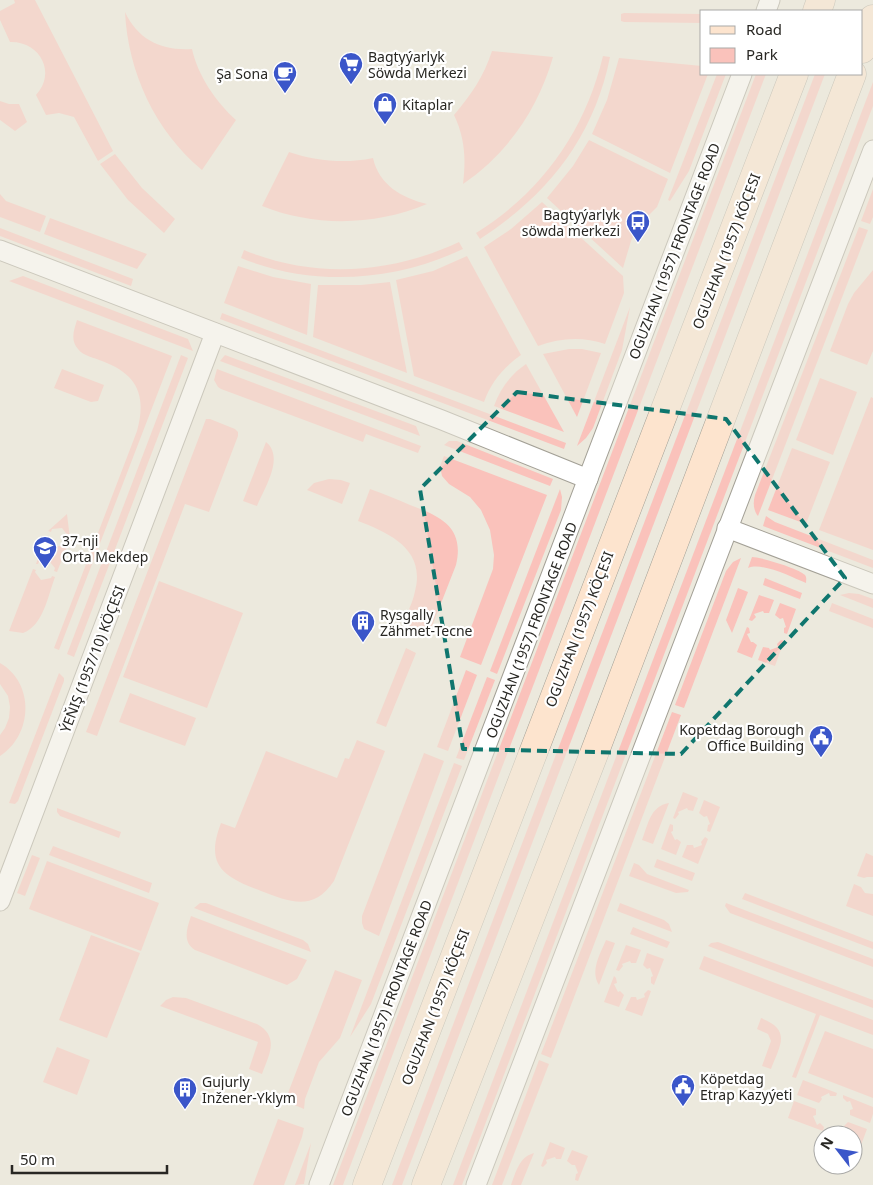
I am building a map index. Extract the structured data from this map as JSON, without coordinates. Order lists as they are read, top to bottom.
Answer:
{
  "streets": {
    "main road": ["OGUZHAN (1957) KÖÇESI"],
    "street": ["OGUZHAN (1957) FRONTAGE ROAD", "ÝEŇIŞ (1957/10) KÖÇESI"]
  },
  "places": {
    "supermarket": ["Bagtyýarlyk Söwda Merkezi"],
    "cafe": ["Şa Sona"],
    "shop": ["Kitaplar"],
    "bus stop": ["Bagtyýarlyk söwda merkezi"],
    "school or university": ["37-nji Orta Mekdep"],
    "building": ["Rysgally Zähmet-Tecne", "Gujurly Inžener-Yklym"],
    "public building": ["Kopetdag Borough Office Building", "Köpetdag Etrap Kazyýeti"]
  },
  "legend": ["Road", "Park"],
  "scale_bar": "50 m",
  "north": "top left"
}
